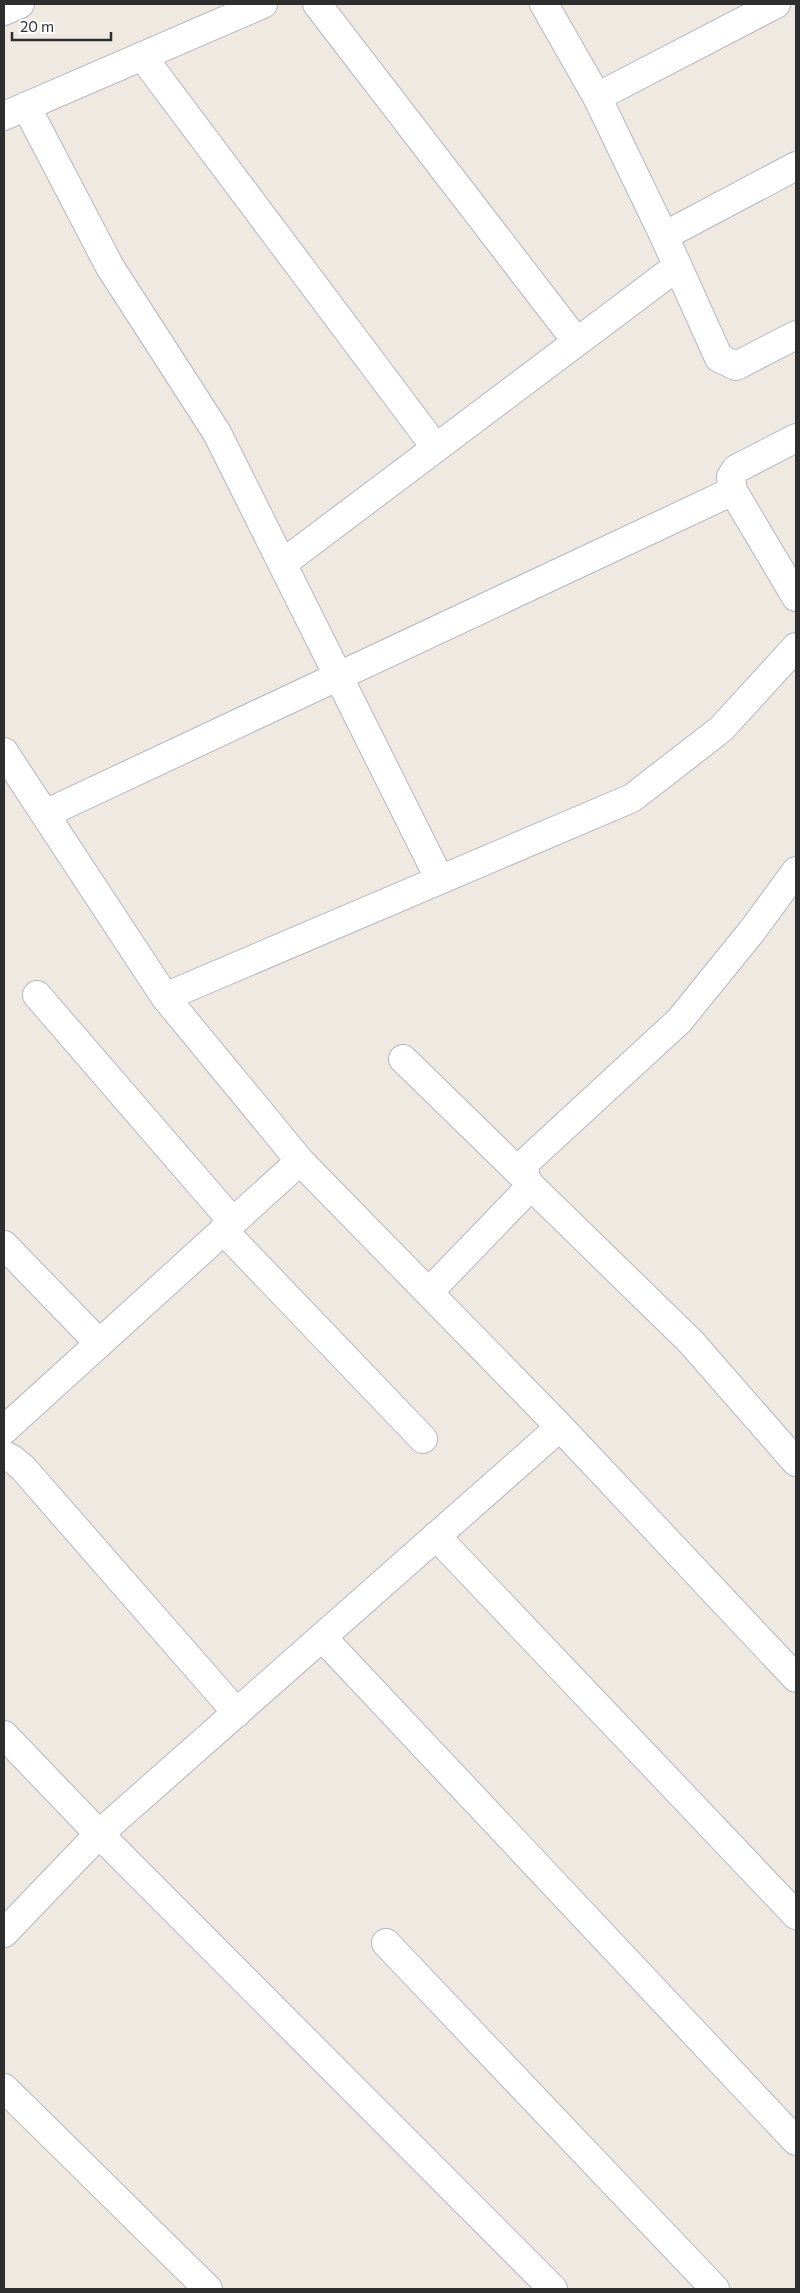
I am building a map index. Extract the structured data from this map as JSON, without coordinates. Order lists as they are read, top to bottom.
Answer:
{
  "scale_bar": "20 m"
}
